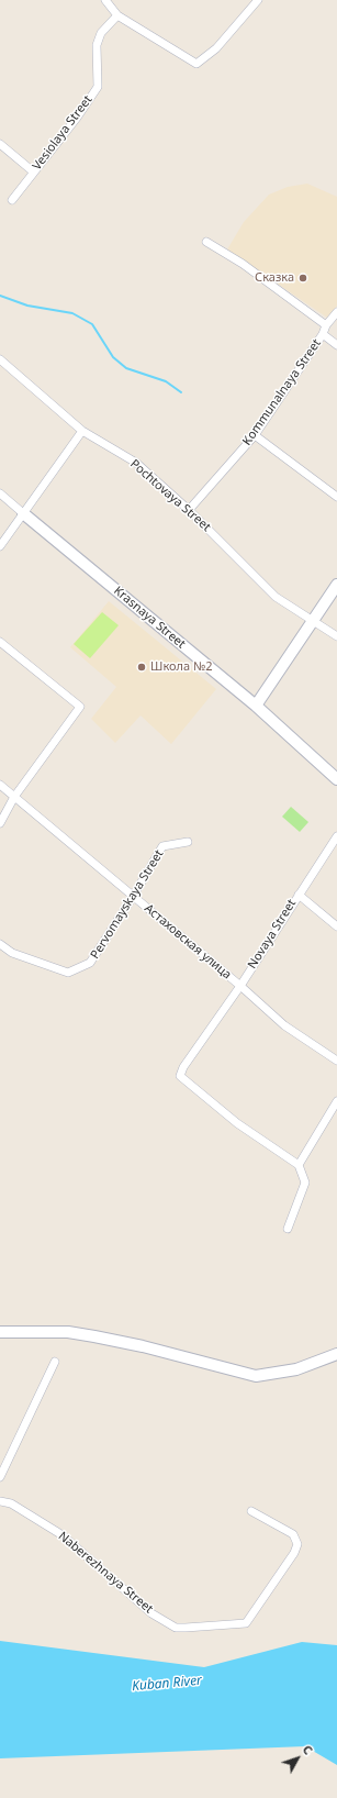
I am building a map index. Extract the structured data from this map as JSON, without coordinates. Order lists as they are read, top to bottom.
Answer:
{
  "streets": {
    "street": [
      "Vesiolaya Street",
      "Kommunalnaya Street",
      "Pochtovaya Street",
      "Krasnaya Street",
      "Pervomayskaya Street",
      "Novaya Street",
      "Астаховская улица",
      "Naberezhnaya Street"
    ]
  },
  "crossings": [
    ["Kommunalnaya Street", "Pochtovaya Street"],
    ["Pervomayskaya Street", "Астаховская улица"],
    ["Novaya Street", "Астаховская улица"]
  ],
  "water": ["Kuban River"],
  "places": ["Сказка", "Школа №2"],
  "north": "top right"
}
